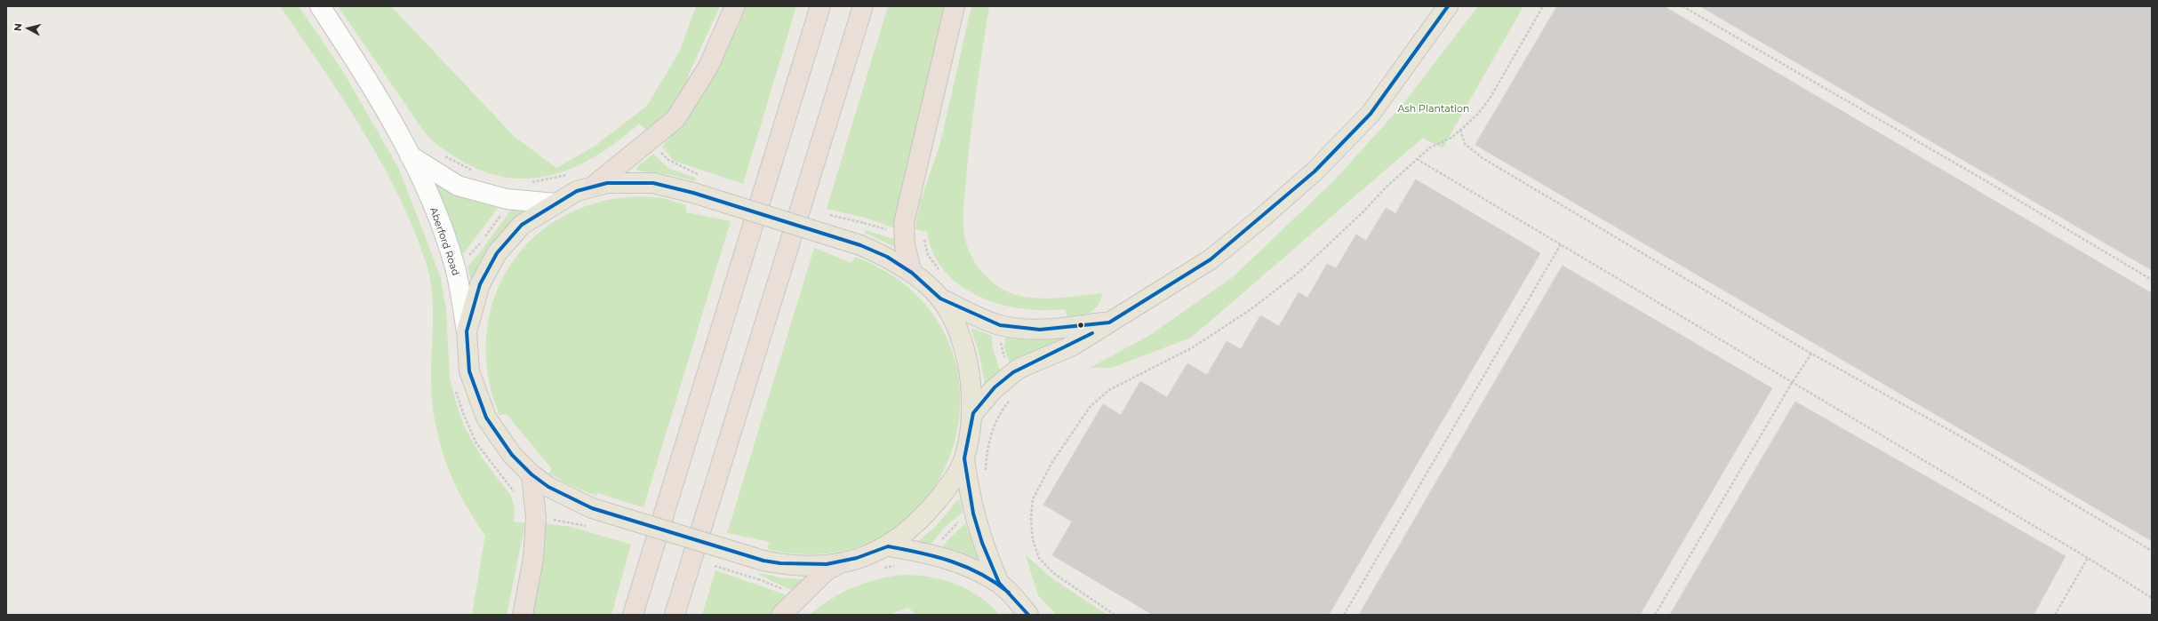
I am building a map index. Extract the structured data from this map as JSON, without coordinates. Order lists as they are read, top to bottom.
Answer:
{
  "streets": {
    "main road": ["Aberford Road"]
  },
  "parks": ["Ash Plantation"],
  "north": "left"
}
